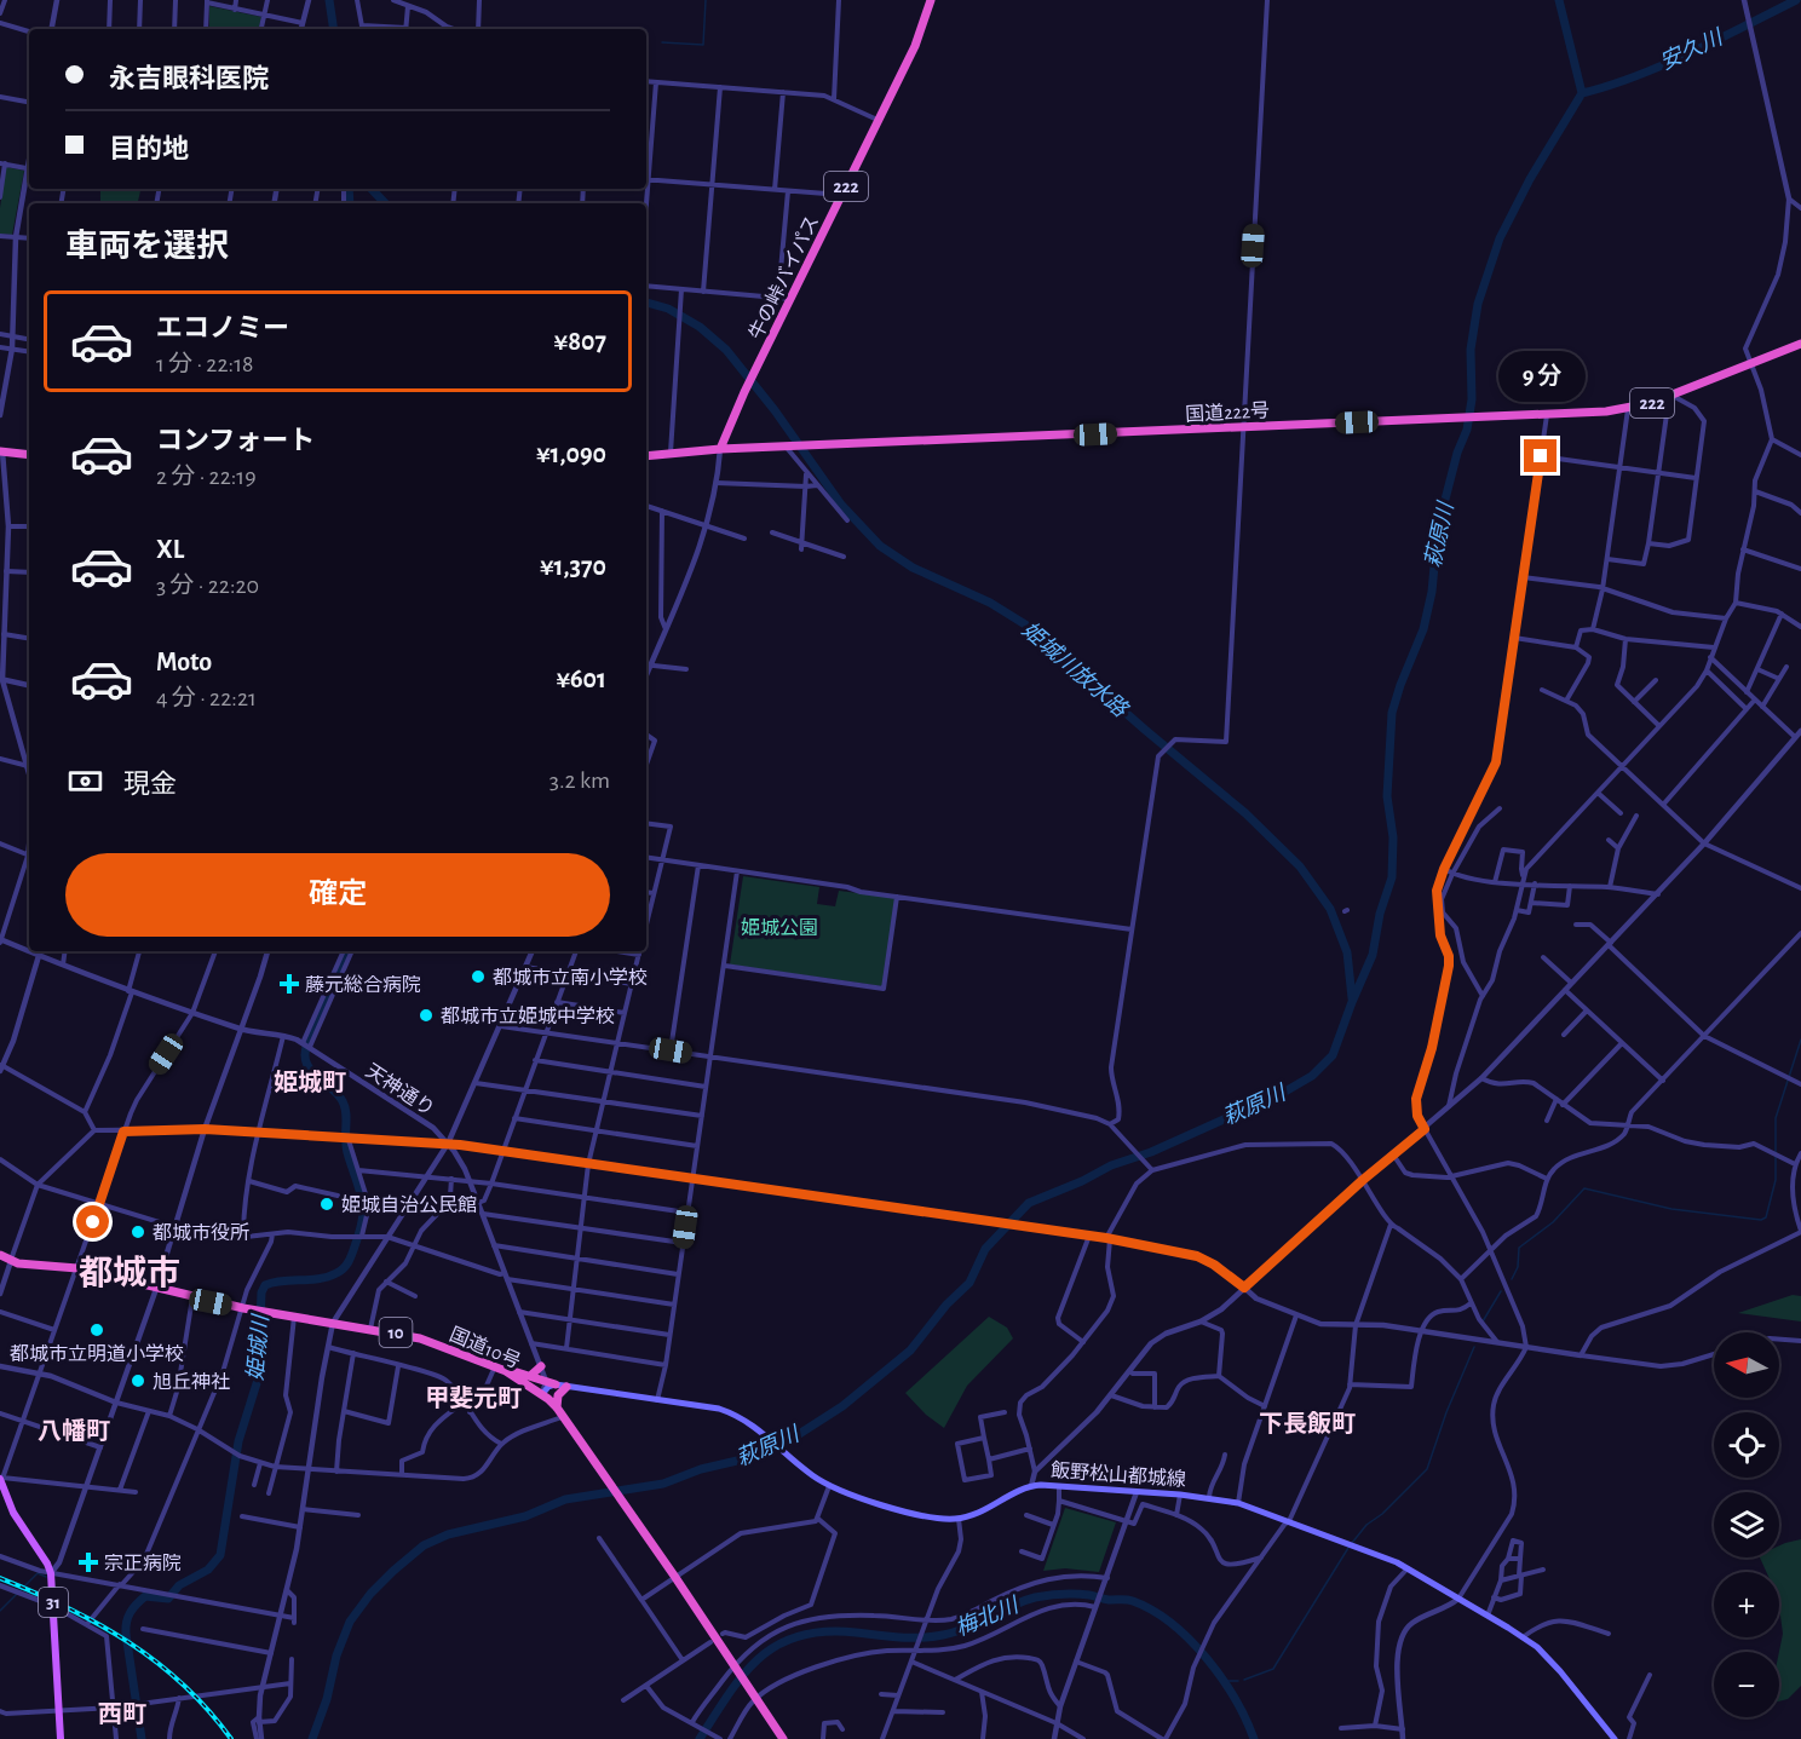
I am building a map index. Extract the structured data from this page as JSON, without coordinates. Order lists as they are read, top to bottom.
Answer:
{
  "streets": {
    "highway": [
      "222",
      "牛の峠バイパス",
      "国道222号",
      "10",
      "国道10号"
    ],
    "main road": ["飯野松山都城線", "31"],
    "street": ["天神通り"]
  },
  "crossings": [
    ["牛の峠バイパス", "国道222号"],
    ["天神通り", "飯野松山都城線"]
  ],
  "districts": [
    "姫城町",
    "都城市",
    "甲斐元町",
    "下長飯町",
    "八幡町",
    "西町"
  ],
  "water": [
    "安久川",
    "萩原川",
    "姫城川放水路",
    "姫城川",
    "梅北川"
  ],
  "parks": ["姫城公園"],
  "places": {
    "other": [
      "都城市立南小学校",
      "都城市立姫城中学校",
      "姫城自治公民館",
      "都城市役所",
      "都城市立明道小学校",
      "旭丘神社"
    ],
    "health": ["藤元総合病院", "宗正病院"]
  },
  "north": "left",
  "page": {
    "banner": ["永吉眼科医院", "目的地"],
    "heading": "車両を選択",
    "list": [
      {
        "name": "エコノミー",
        "note": "1 分 · 22:18",
        "value": "¥807"
      },
      {
        "name": "コンフォート",
        "note": "2 分 · 22:19",
        "value": "¥1,090"
      },
      {
        "name": "XL",
        "note": "3 分 · 22:20",
        "value": "¥1,370"
      },
      {
        "name": "Moto",
        "note": "4 分 · 22:21",
        "value": "¥601"
      }
    ],
    "bubble": "9 分",
    "pay": ["現金", "3.2 km"],
    "buttons": "確定",
    "map_buttons": ["+", "−"]
  }
}
